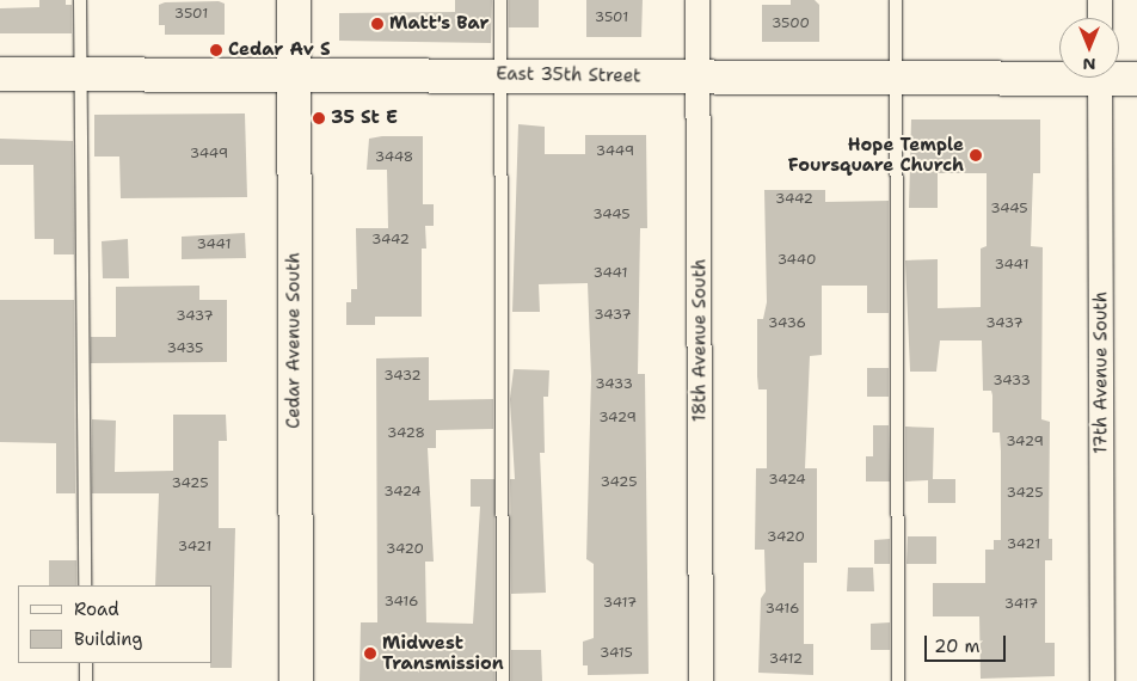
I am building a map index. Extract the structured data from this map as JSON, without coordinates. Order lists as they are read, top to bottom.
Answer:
{
  "streets": {
    "street": [
      "East 35th Street",
      "Cedar Avenue South",
      "18th Avenue South",
      "17th Avenue South"
    ]
  },
  "crossings": [
    ["East 35th Street", "Cedar Avenue South"],
    ["East 35th Street", "18th Avenue South"]
  ],
  "places": [
    "Matt's Bar",
    "Cedar Av S",
    "35 St E",
    "Hope Temple Foursquare Church",
    "Midwest Transmission"
  ],
  "house_numbers": [
    "3501",
    "3501",
    "3500",
    "3449",
    "3449",
    "3448",
    "3442",
    "3445",
    "3445",
    "3442",
    "3441",
    "3440",
    "3441",
    "3441",
    "3437",
    "3437",
    "3436",
    "3437",
    "3435",
    "3432",
    "3433",
    "3433",
    "3429",
    "3428",
    "3429",
    "3424",
    "3425",
    "3425",
    "3424",
    "3425",
    "3420",
    "3421",
    "3421",
    "3420",
    "3416",
    "3417",
    "3417",
    "3416",
    "3415",
    "3412"
  ],
  "legend": ["Road", "Building"],
  "scale_bar": "20 m",
  "north": "bottom"
}
